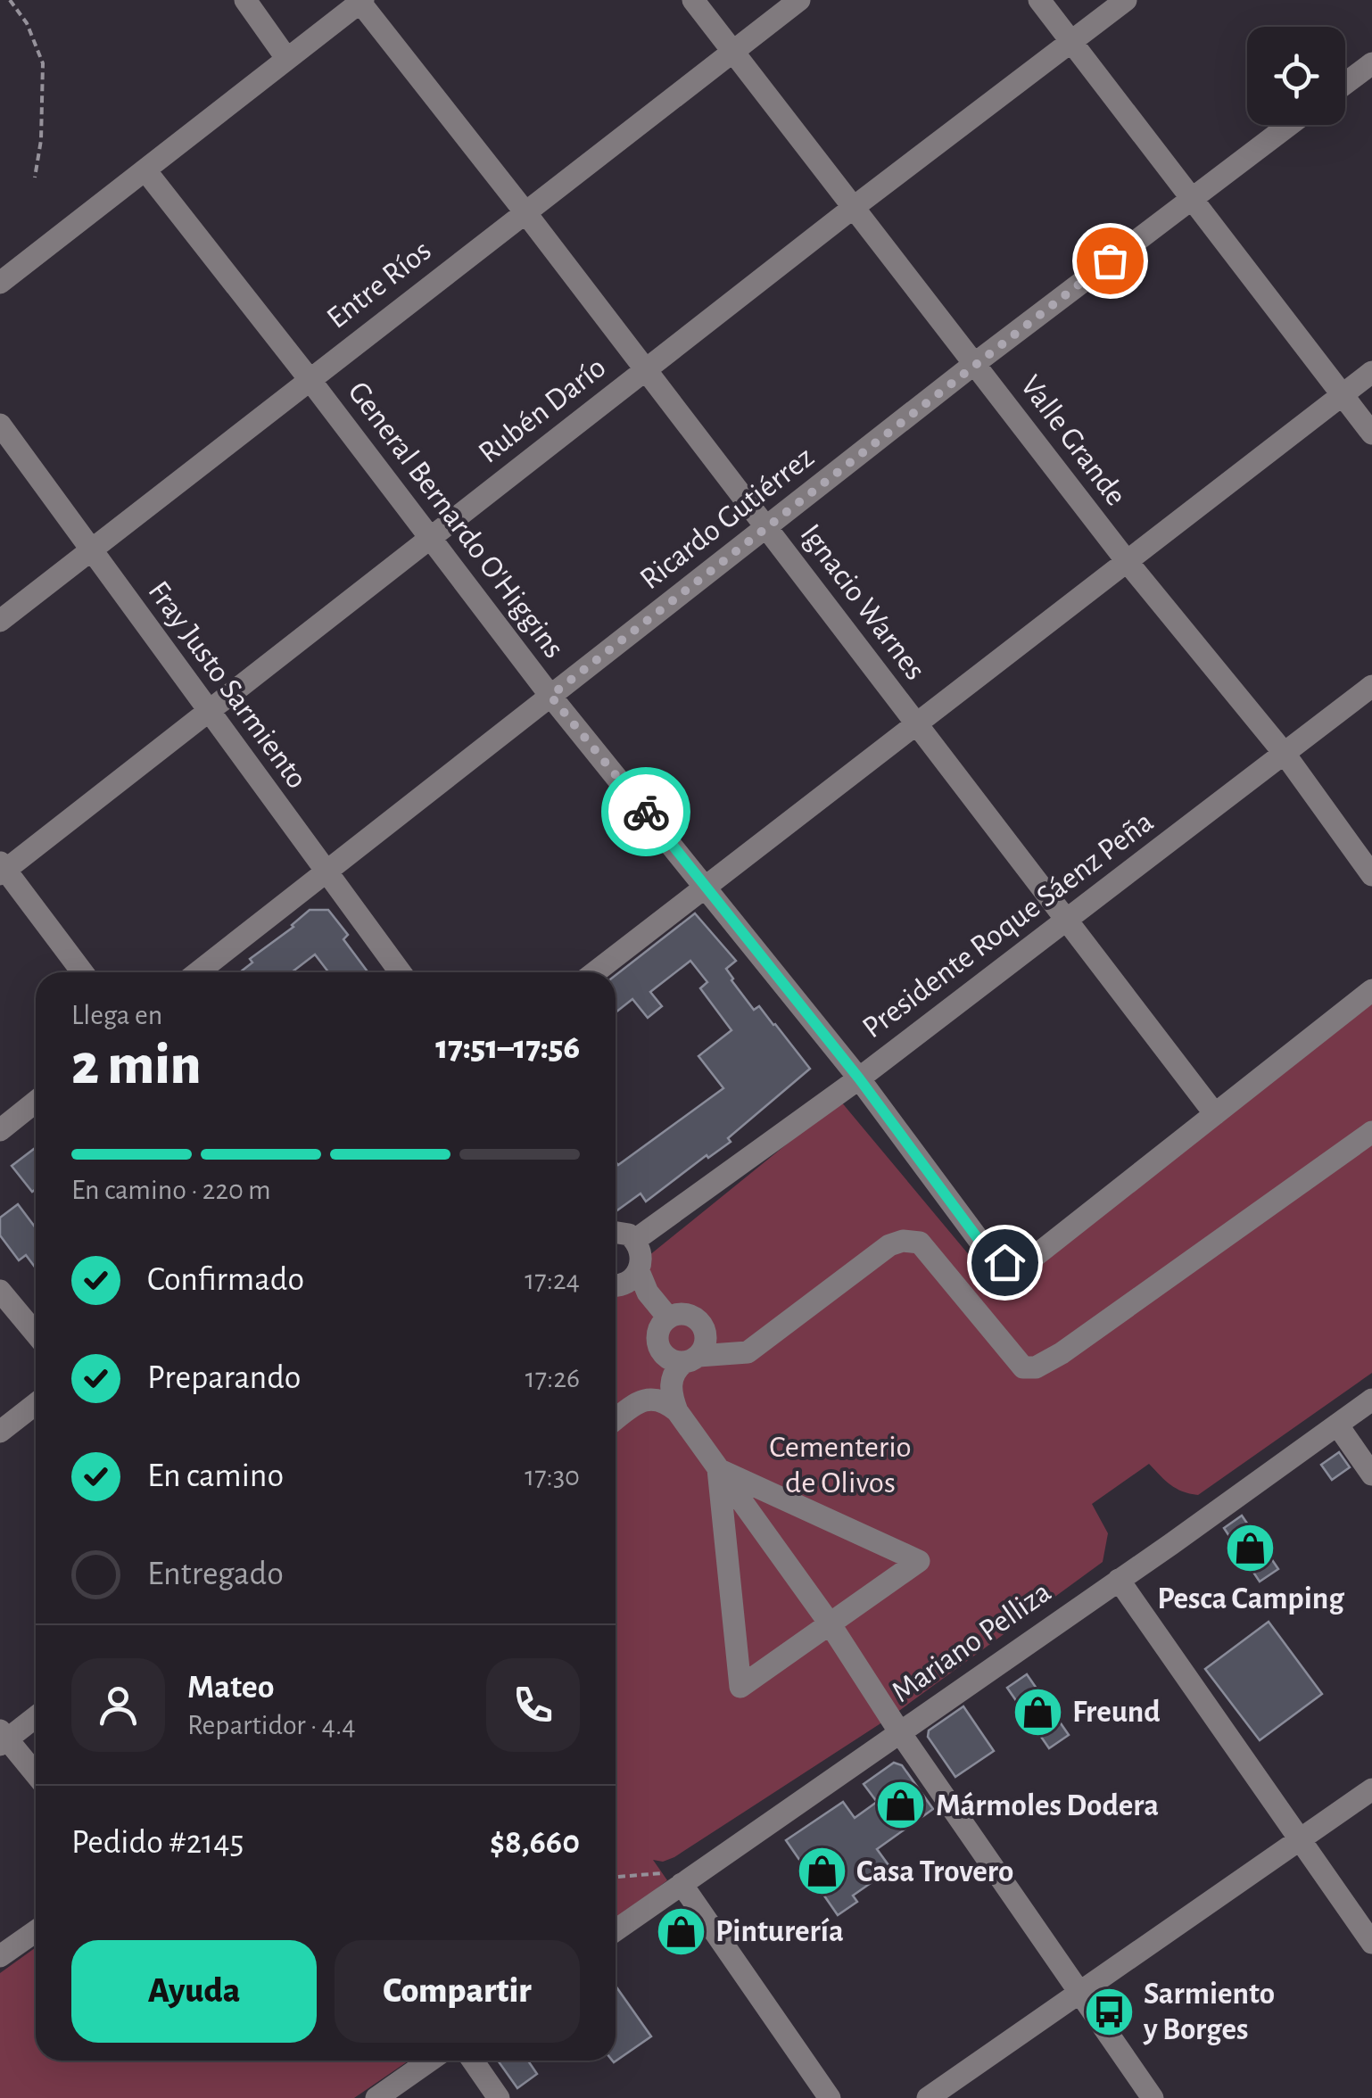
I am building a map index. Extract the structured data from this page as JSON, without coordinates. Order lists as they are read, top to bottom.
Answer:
{
  "streets": {
    "street": [
      "Entre Ríos",
      "Rubén Darío",
      "Valle Grande",
      "Ricardo Gutiérrez",
      "General Bernardo O'Higgins",
      "Ignacio Warnes",
      "Fray Justo Sarmiento",
      "Presidente Roque Sáenz Peña",
      "Mariano Pelliza"
    ]
  },
  "crossings": [
    ["Entre Ríos", "Valle Grande"],
    ["Entre Ríos", "General Bernardo O'Higgins"],
    ["Entre Ríos", "Ignacio Warnes"],
    ["Entre Ríos", "Fray Justo Sarmiento"],
    ["Rubén Darío", "Valle Grande"],
    ["Rubén Darío", "General Bernardo O'Higgins"],
    ["Rubén Darío", "Ignacio Warnes"],
    ["Rubén Darío", "Fray Justo Sarmiento"],
    ["Valle Grande", "Ricardo Gutiérrez"],
    ["Valle Grande", "Presidente Roque Sáenz Peña"],
    ["Ricardo Gutiérrez", "General Bernardo O'Higgins"],
    ["Ricardo Gutiérrez", "Ignacio Warnes"],
    ["Ricardo Gutiérrez", "Fray Justo Sarmiento"],
    ["General Bernardo O'Higgins", "Ignacio Warnes"],
    ["General Bernardo O'Higgins", "Presidente Roque Sáenz Peña"],
    ["Ignacio Warnes", "Presidente Roque Sáenz Peña"]
  ],
  "parks": ["Cementerio de Olivos"],
  "places": {
    "shop": [
      "Pesca Camping",
      "Freund",
      "Mármoles Dodera",
      "Casa Trovero",
      "Pinturería"
    ],
    "bus stop": ["Sarmiento y Borges"]
  },
  "page": {
    "heading": ["2 min", "Llega en", "17:51–17:56"],
    "panel": [
      "Mateo",
      "Repartidor · 4.4",
      "Pedido #2145",
      "$8,660"
    ],
    "bar": "En camino · 220 m",
    "list": [
      ["Confirmado", "17:24"],
      ["Preparando", "17:26"],
      ["En camino", "17:30"],
      "Entregado"
    ],
    "buttons": ["Ayuda", "Compartir"]
  }
}
